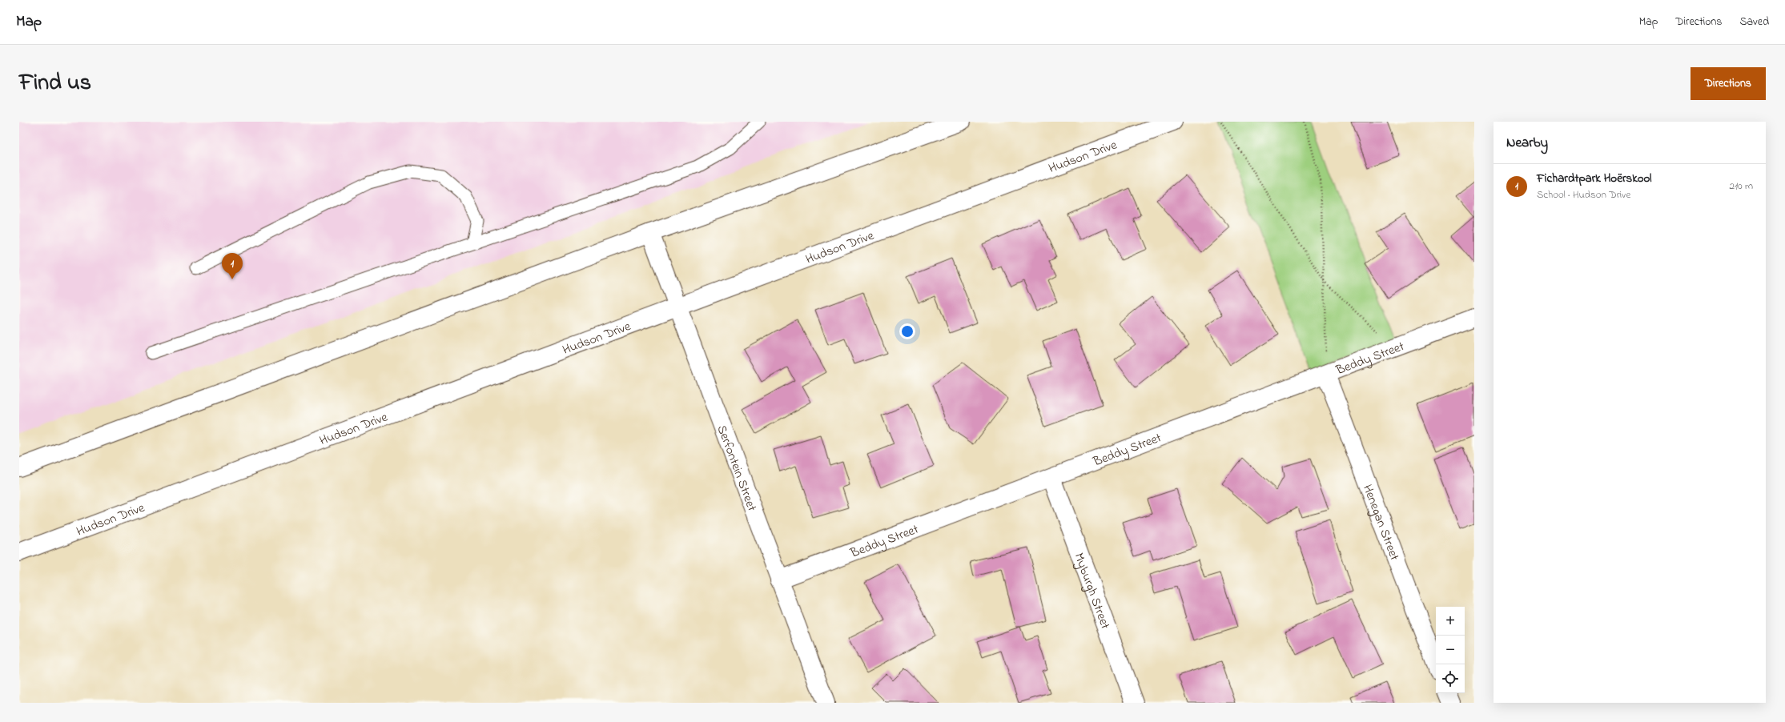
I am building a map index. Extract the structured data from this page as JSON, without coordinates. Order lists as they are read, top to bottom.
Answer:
{
  "streets": {
    "street": [
      "Hudson Drive",
      "Beddy Street",
      "Serfontein Street",
      "Henegan Street",
      "Myburgh Street"
    ]
  },
  "crossings": [
    ["Hudson Drive", "Serfontein Street"],
    ["Beddy Street", "Serfontein Street"],
    ["Beddy Street", "Henegan Street"],
    ["Beddy Street", "Myburgh Street"]
  ],
  "page": {
    "header": "Map",
    "nav": ["Map", "Directions", "Saved"],
    "title": "Find us",
    "buttons": "Directions",
    "heading": "Nearby",
    "list": [
      {
        "mark": "1",
        "name": "Fichardtpark Hoërskool",
        "note": "School · Hudson Drive",
        "value": "210 m"
      }
    ],
    "pins": "1",
    "map_buttons": ["+", "−"]
  }
}
